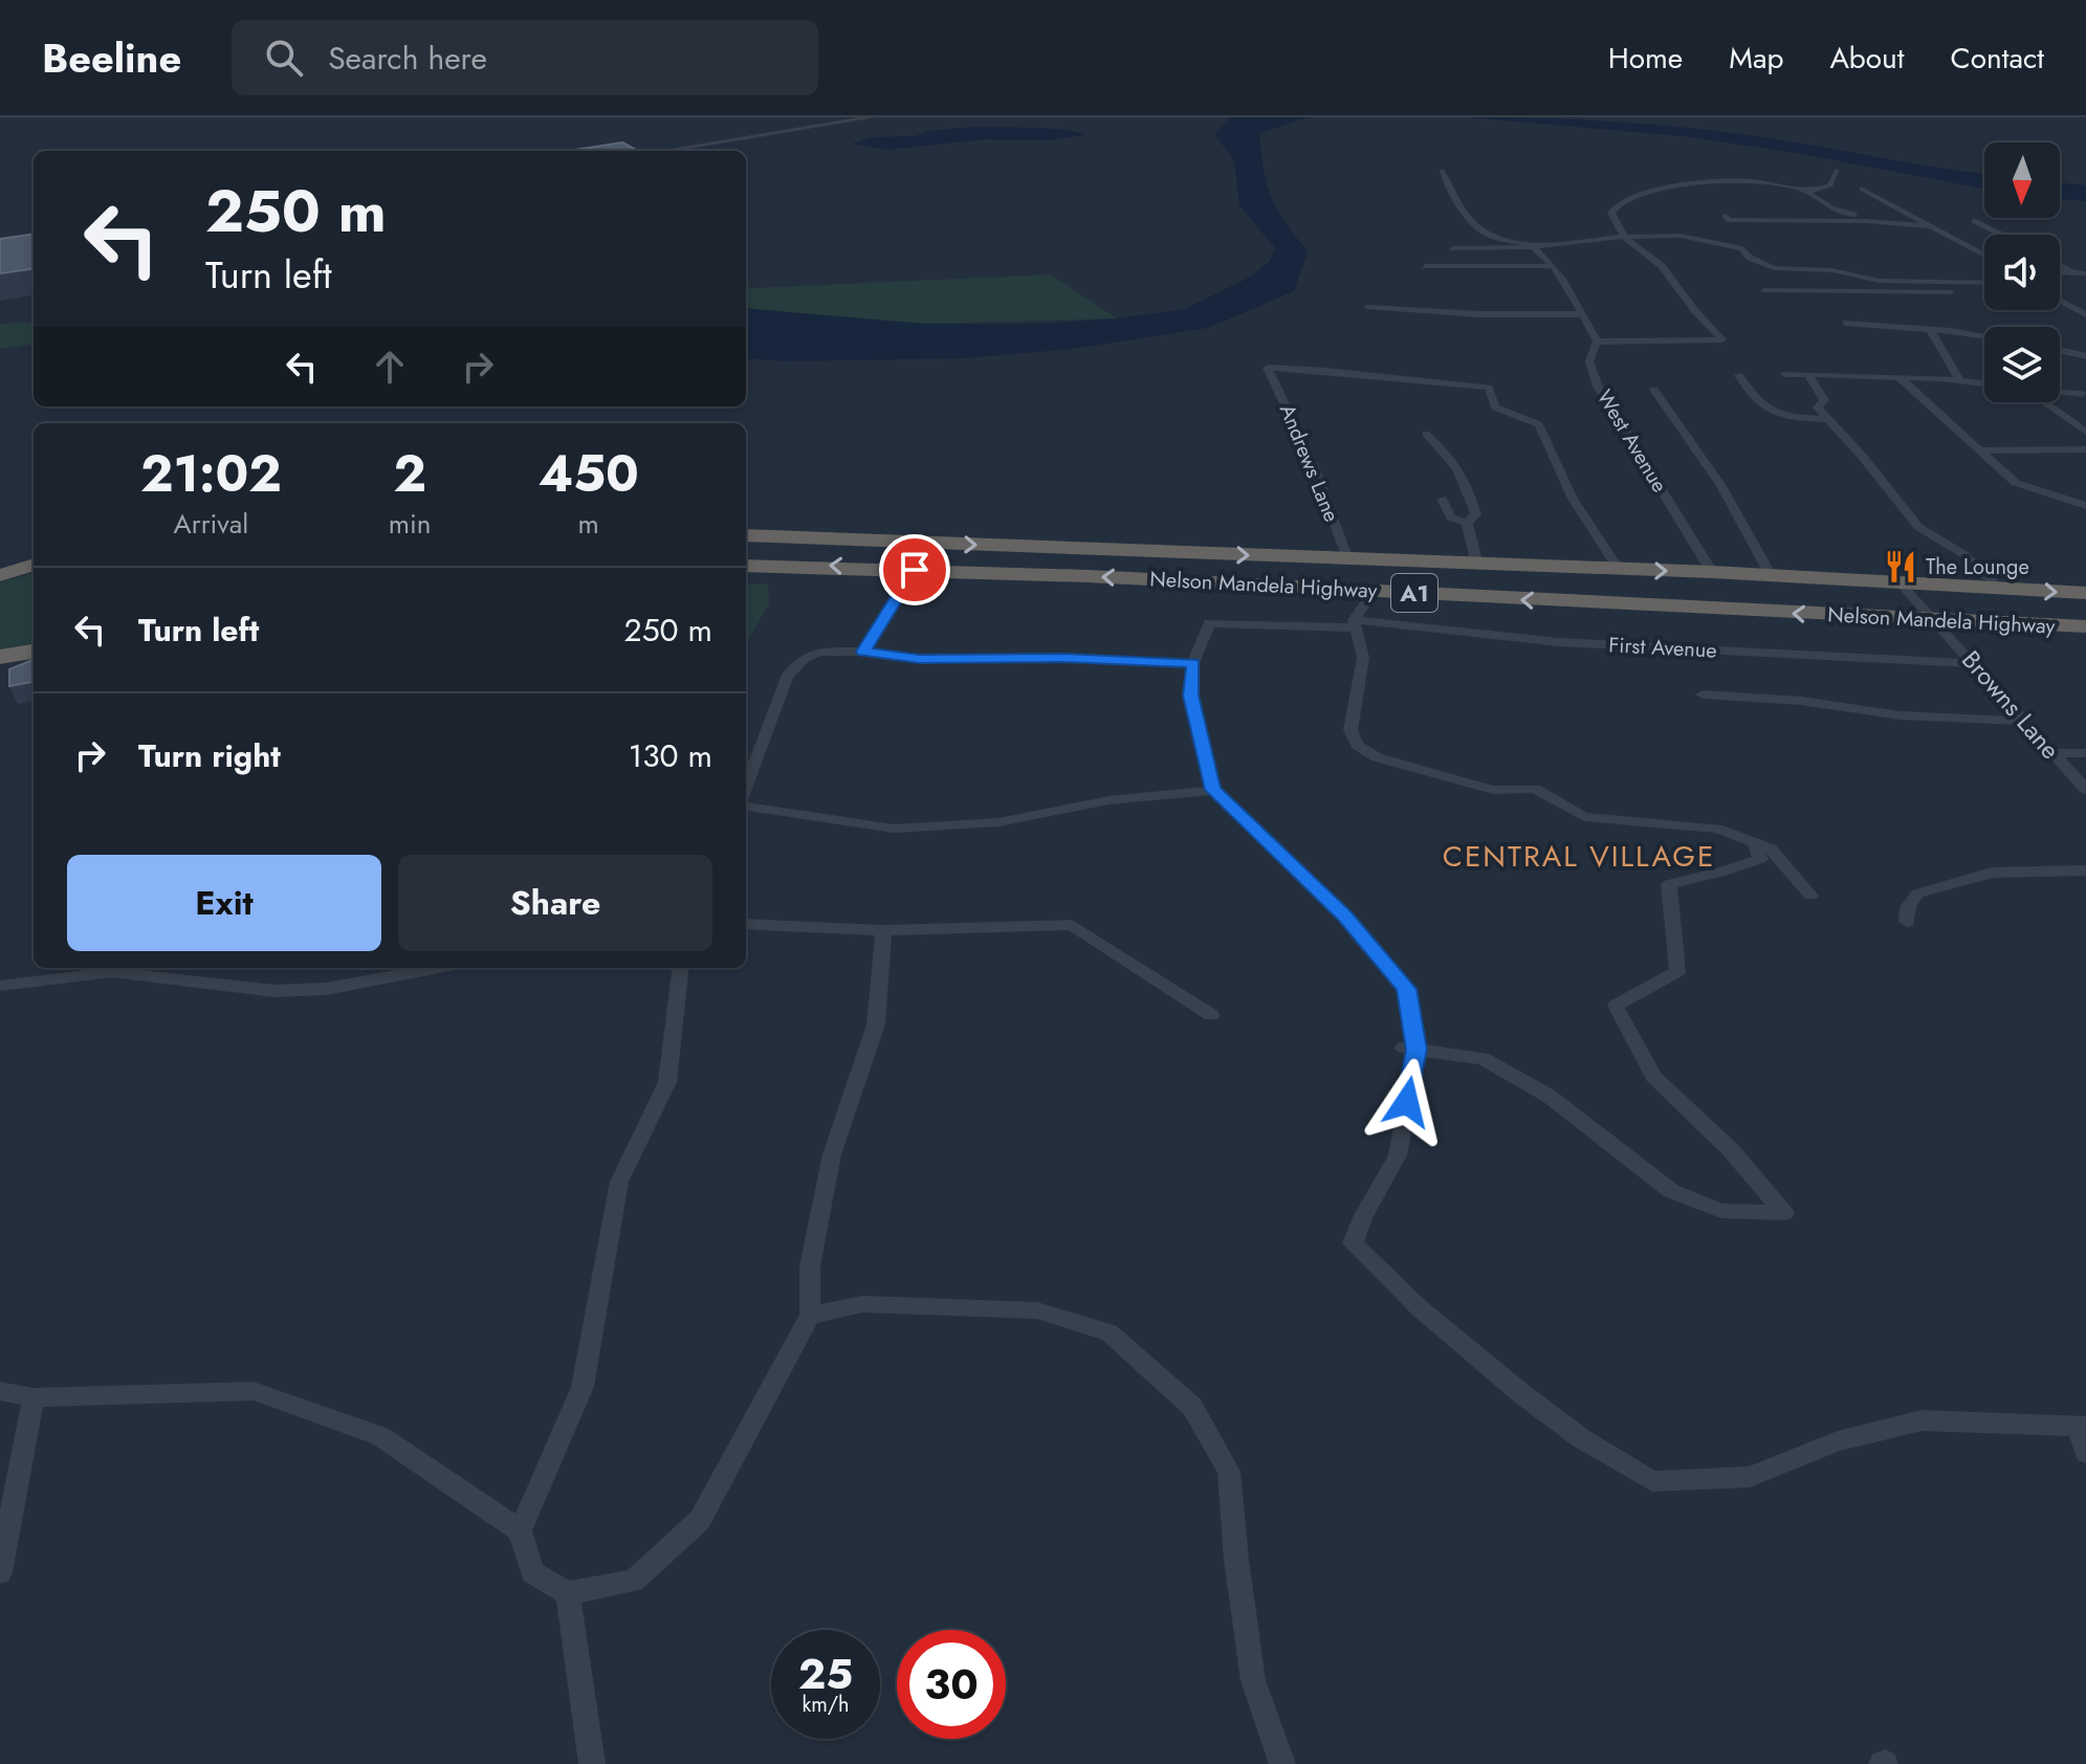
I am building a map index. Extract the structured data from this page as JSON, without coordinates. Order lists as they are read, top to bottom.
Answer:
{
  "streets": {
    "highway": ["Nelson Mandela Highway", "A1"],
    "street": [
      "West Avenue",
      "Andrews Lane",
      "First Avenue",
      "Browns Lane"
    ]
  },
  "crossings": [
    ["West Avenue", "Nelson Mandela Highway"],
    ["Andrews Lane", "Nelson Mandela Highway"],
    ["Nelson Mandela Highway", "Browns Lane"],
    ["First Avenue", "Browns Lane"]
  ],
  "districts": ["CENTRAL VILLAGE"],
  "places": {
    "restaurant": ["The Lounge"]
  },
  "north": "bottom",
  "page": {
    "header": "Beeline",
    "search": "Search here",
    "nav": [
      "Home",
      "Map",
      "About",
      "Contact"
    ],
    "turn": ["250 m", "Turn left"],
    "eta": [
      "21:02",
      "Arrival",
      "2",
      "min",
      "450",
      "m"
    ],
    "list": [
      {
        "name": "Turn left",
        "value": "250 m"
      },
      {
        "name": "Turn right",
        "value": "130 m"
      }
    ],
    "buttons": ["Exit", "Share"],
    "speed": "25 km/h",
    "limit": "30"
  }
}
